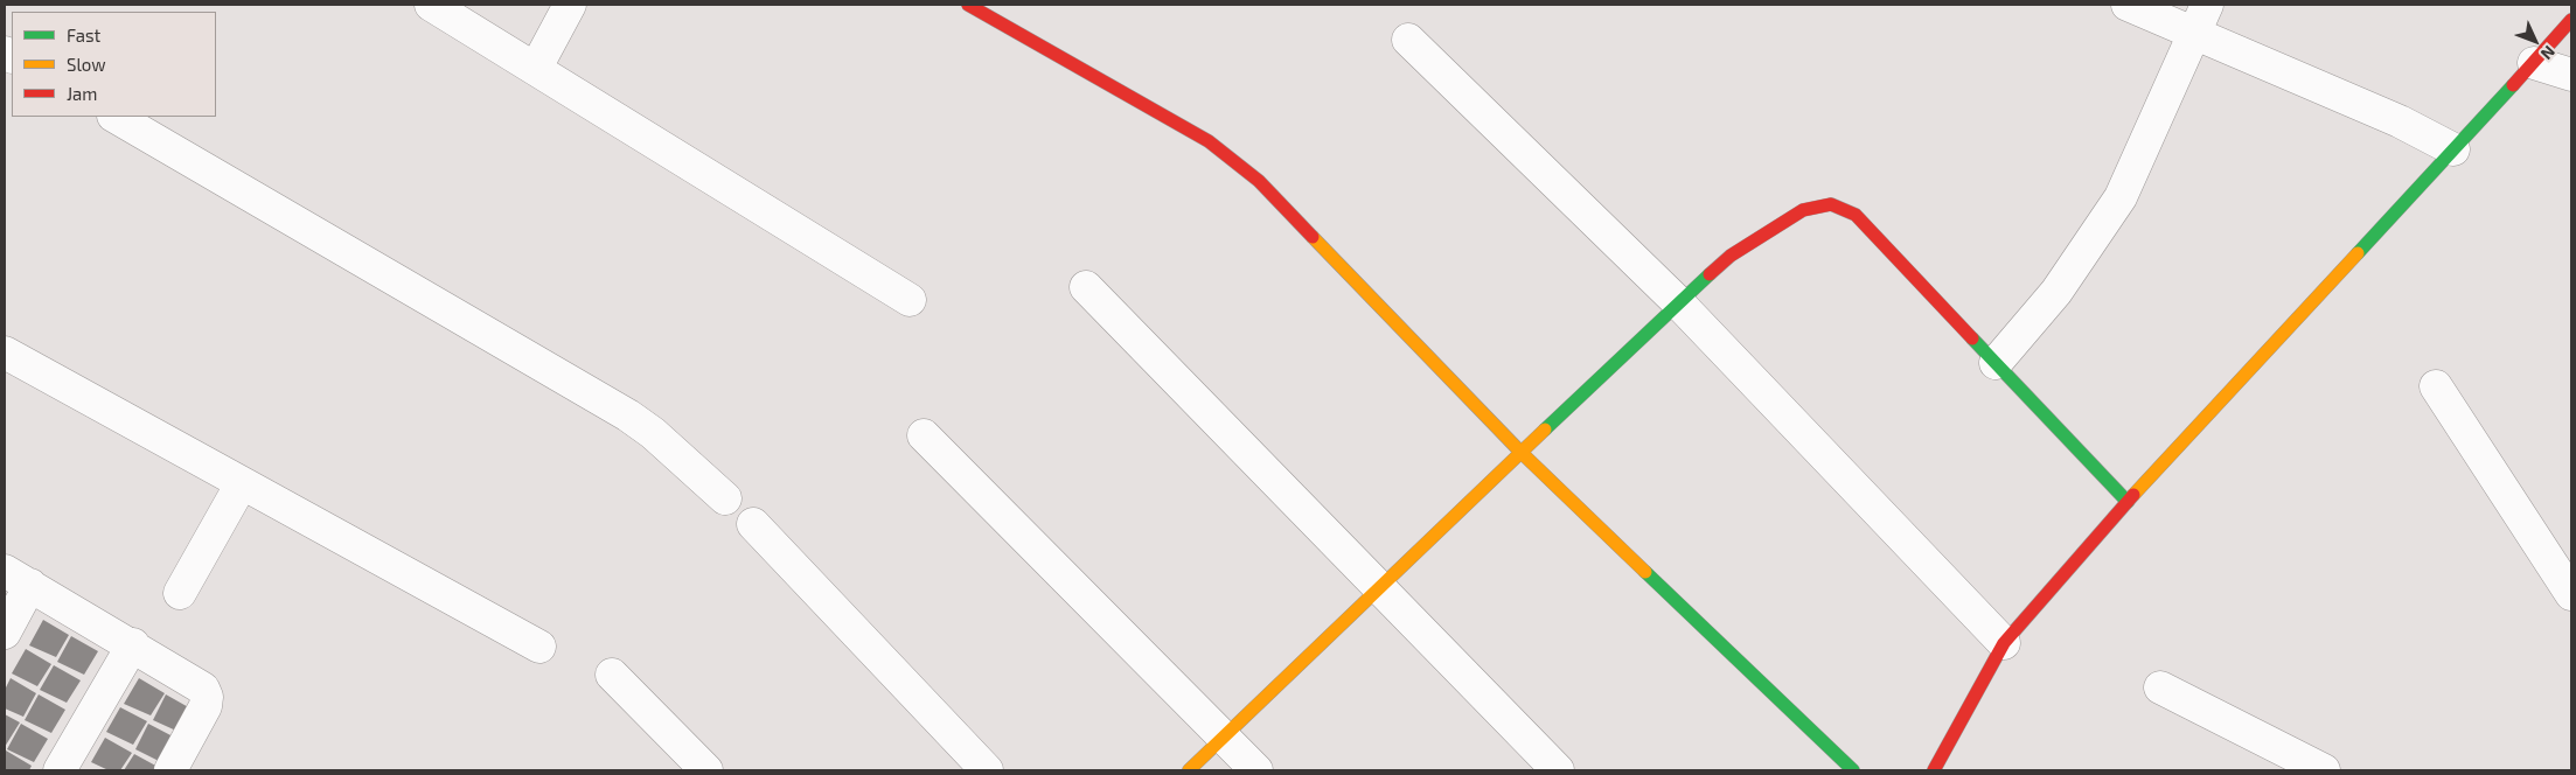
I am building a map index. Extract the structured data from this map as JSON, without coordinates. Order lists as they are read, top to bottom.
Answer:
{
  "legend": ["Fast", "Slow", "Jam"],
  "north": "bottom right"
}
